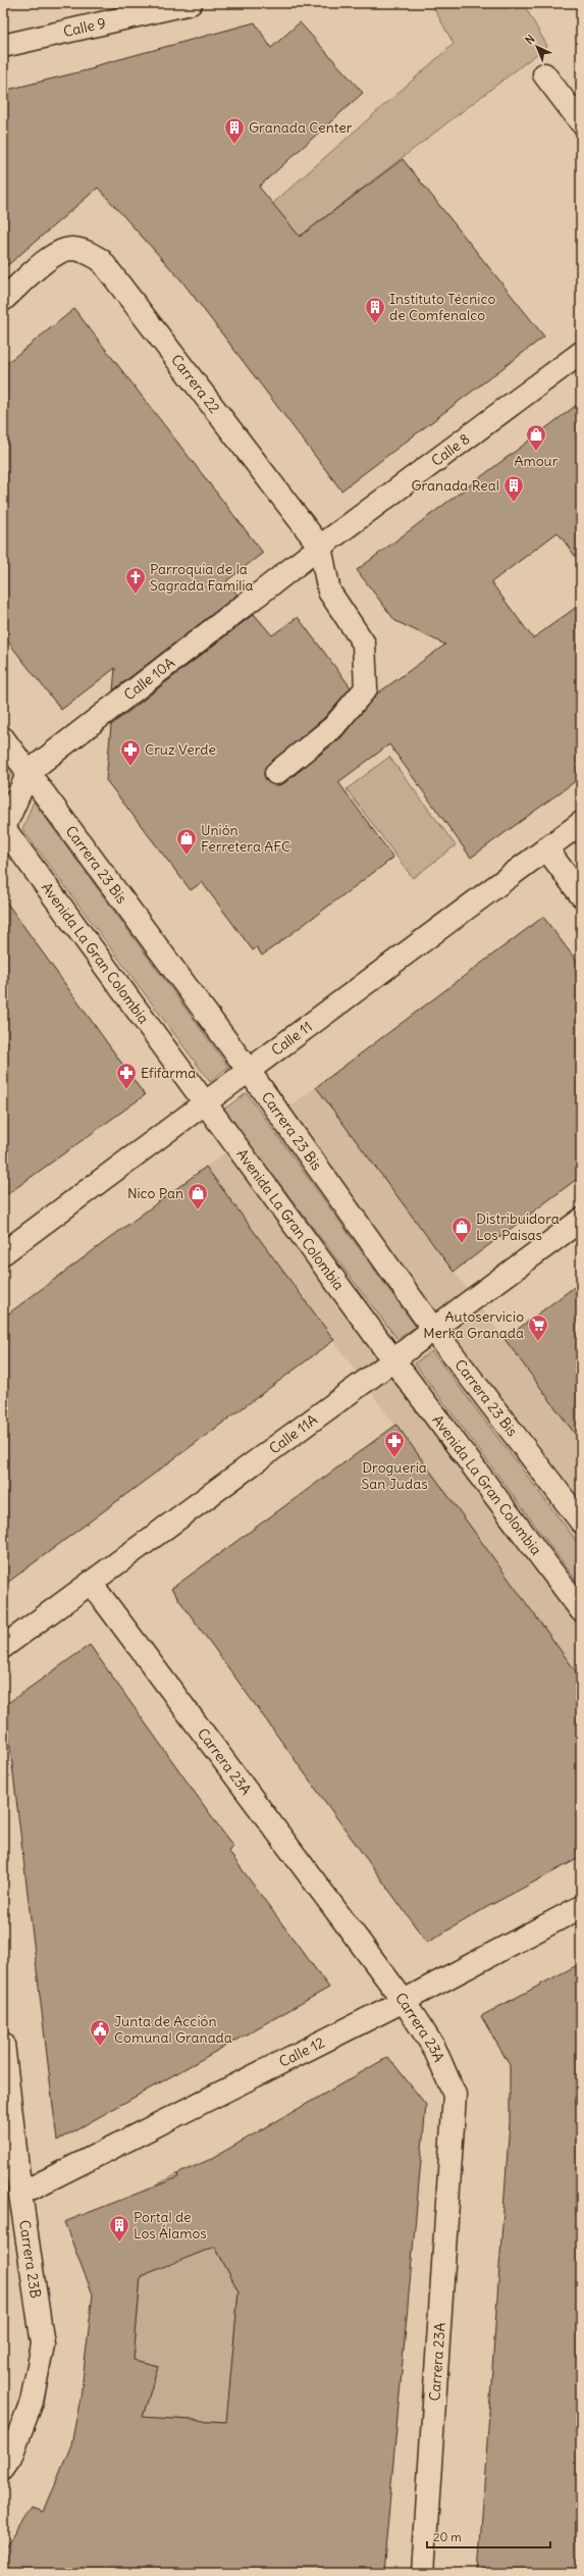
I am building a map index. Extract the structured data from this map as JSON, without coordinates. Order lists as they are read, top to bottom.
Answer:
{
  "streets": {
    "street": [
      "Calle 9",
      "Carrera 22",
      "Calle 8",
      "Calle 10A",
      "Carrera 23 Bis",
      "Avenida La Gran Colombia",
      "Calle 11",
      "Calle 11A",
      "Carrera 23A",
      "Calle 12",
      "Carrera 23B"
    ]
  },
  "crossings": [
    ["Carrera 22", "Calle 8"],
    ["Carrera 22", "Calle 10A"],
    ["Calle 8", "Calle 10A"],
    ["Calle 10A", "Carrera 23 Bis"],
    ["Calle 10A", "Avenida La Gran Colombia"],
    ["Carrera 23 Bis", "Calle 11"],
    ["Carrera 23 Bis", "Calle 11A"],
    ["Avenida La Gran Colombia", "Calle 11"],
    ["Avenida La Gran Colombia", "Calle 11A"],
    ["Calle 11A", "Carrera 23A"],
    ["Carrera 23A", "Calle 12"],
    ["Calle 12", "Carrera 23B"]
  ],
  "places": {
    "building": [
      "Granada Center",
      "Instituto Técnico de Comfenalco",
      "Granada Real",
      "Portal de Los Álamos"
    ],
    "shop": [
      "Amour",
      "Unión Ferretera AFC",
      "Nico Pan",
      "Distribuidora Los Paisas"
    ],
    "church": ["Parroquia de la Sagrada Familia"],
    "pharmacy": ["Cruz Verde", "Efifarma", "Droguería San Judas"],
    "supermarket": ["Autoservicio Merka Granada"],
    "public building": ["Junta de Acción Comunal Granada"]
  },
  "scale_bar": "20 m",
  "north": "top left"
}
